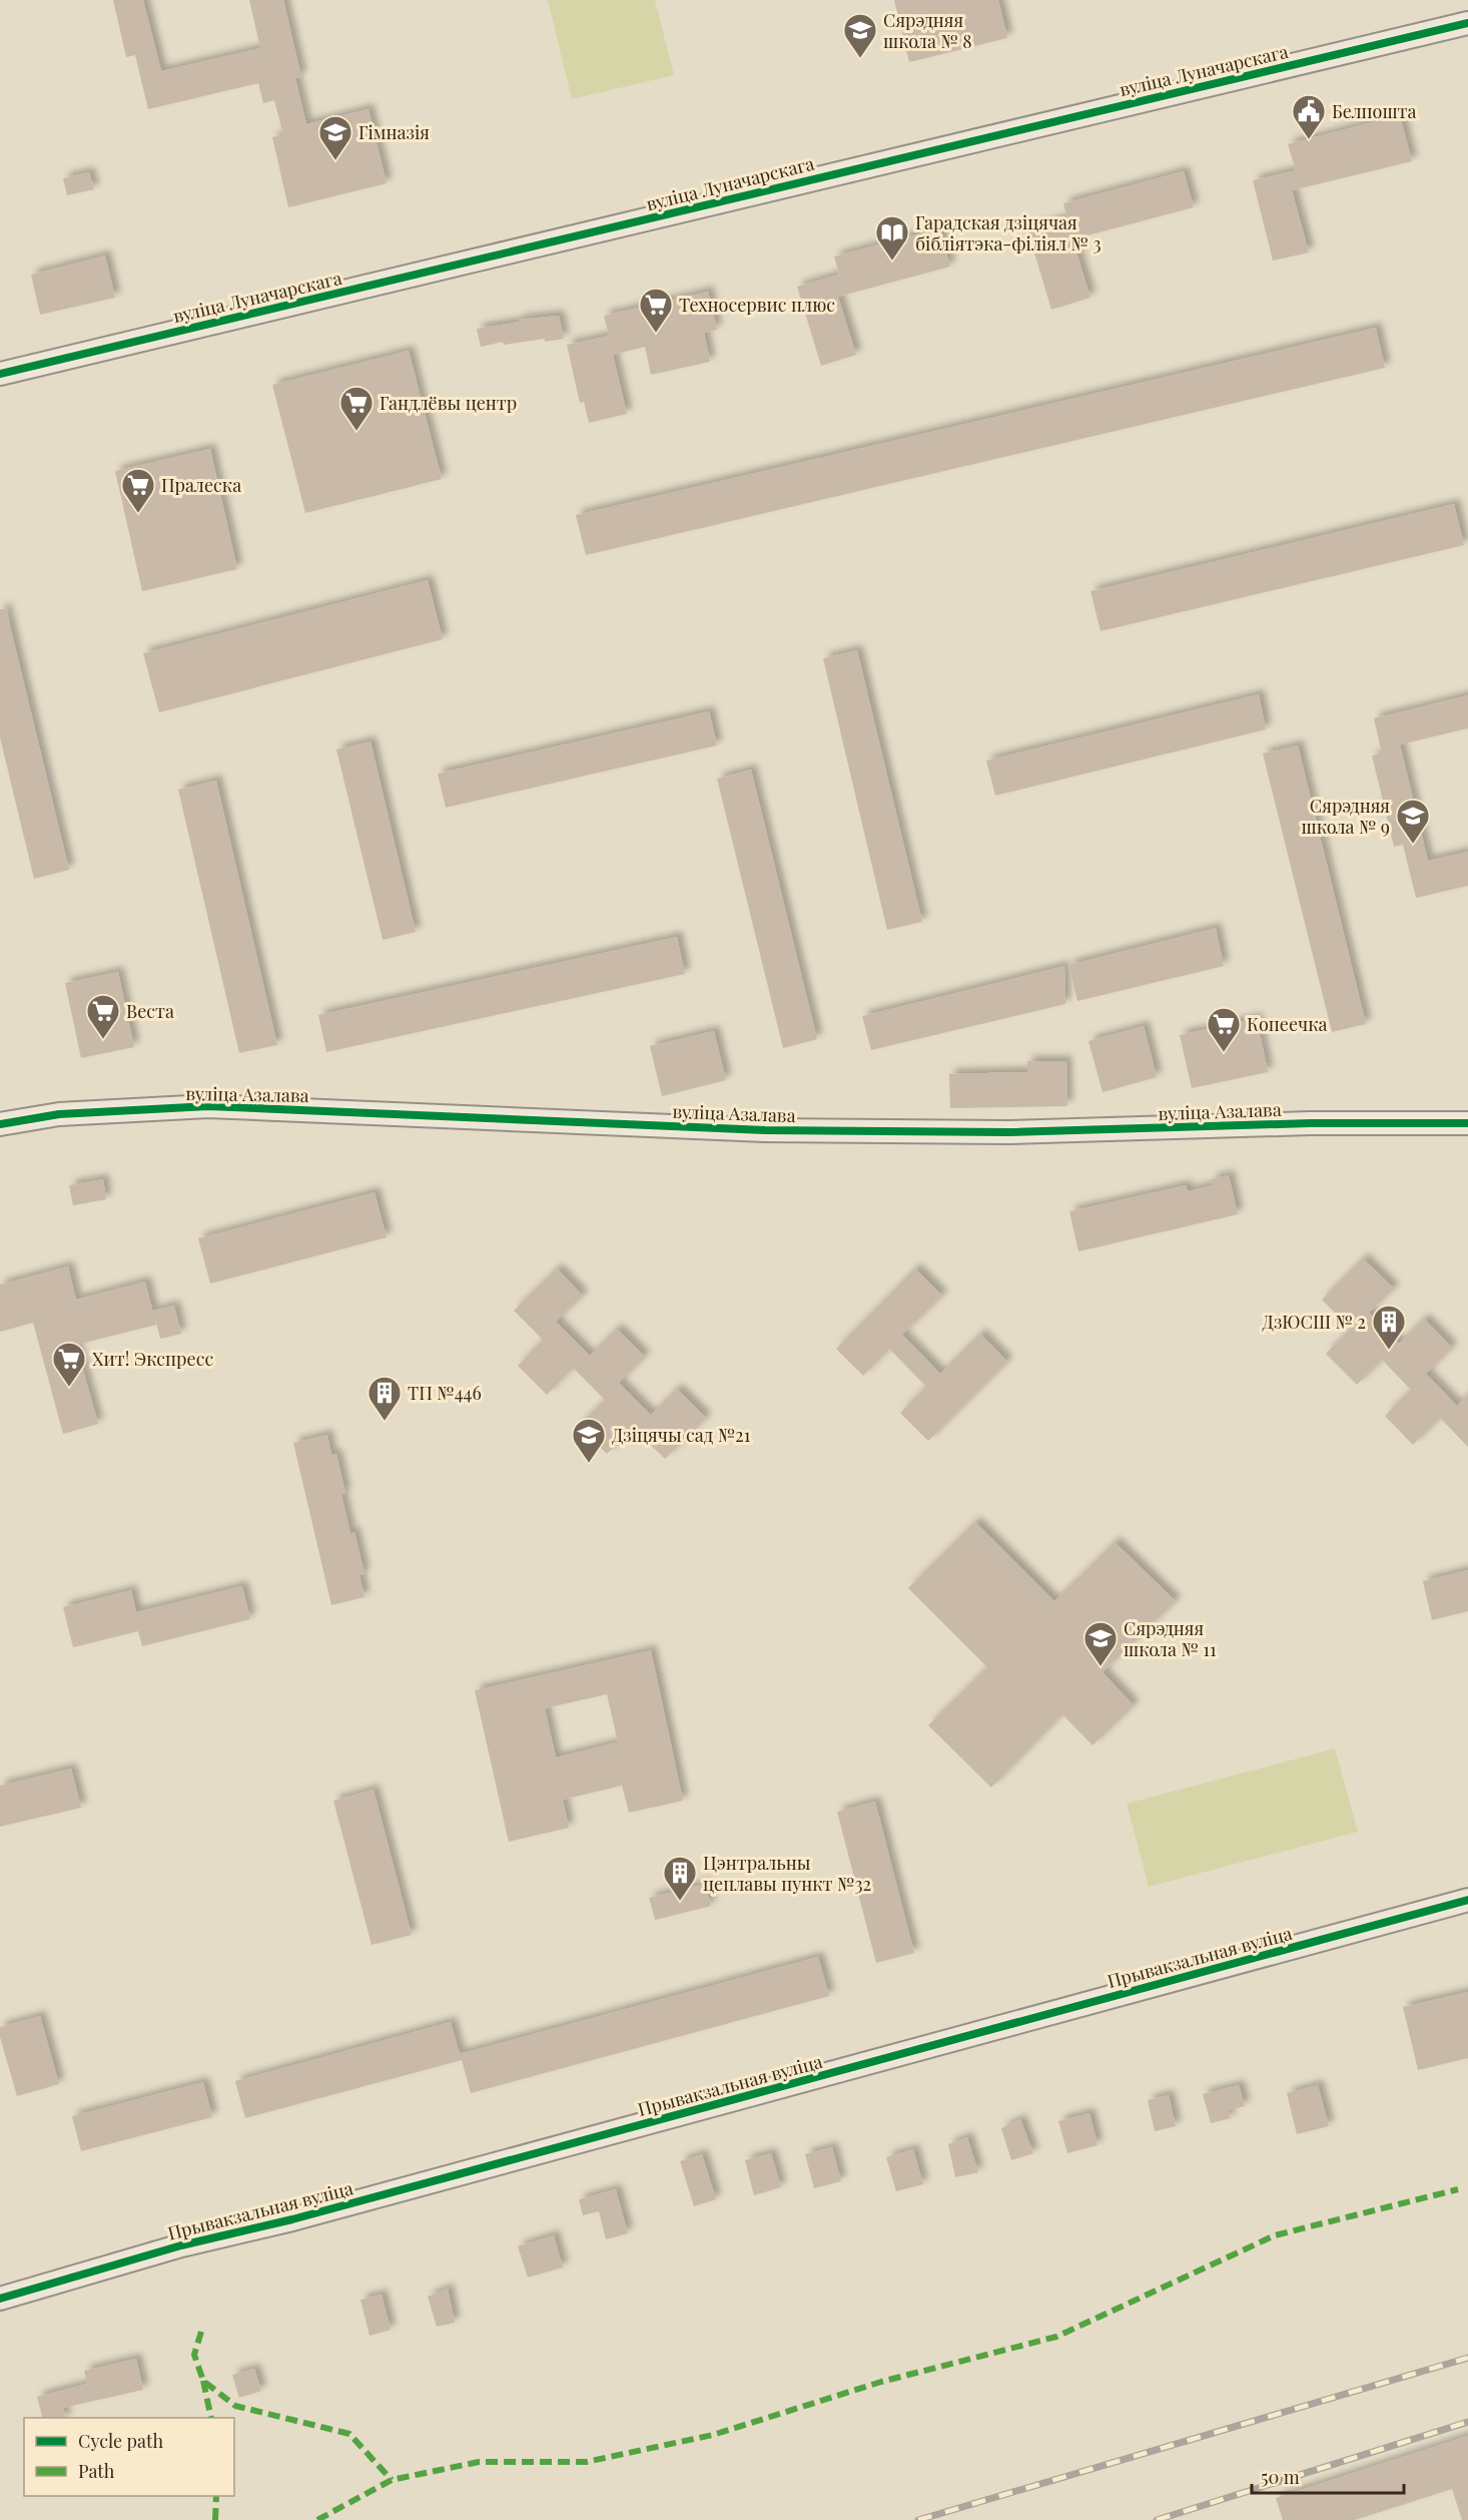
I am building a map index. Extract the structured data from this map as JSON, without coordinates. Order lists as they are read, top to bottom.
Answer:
{
  "streets": {
    "street": ["вуліца Луначарскага", "вуліца Азалава", "Прывакзальная вуліца"]
  },
  "places": {
    "school or university": [
      "Сярэдняя школа № 8",
      "Гімназія",
      "Сярэдняя школа № 9",
      "Дзіцячы сад №21",
      "Сярэдняя школа № 11"
    ],
    "public building": ["Белпошта"],
    "library": ["Гарадская дзіцячая бібліятэка-філіял № 3"],
    "supermarket": [
      "Техносервис плюс",
      "Гандлёвы центр",
      "Пралеска",
      "Веста",
      "Копеечка",
      "Хит! Экспресс"
    ],
    "building": ["ДзЮСШ № 2", "ТП №446", "Цэнтральны цеплавы пункт №32"]
  },
  "legend": ["Cycle path", "Path"],
  "scale_bar": "50 m"
}
